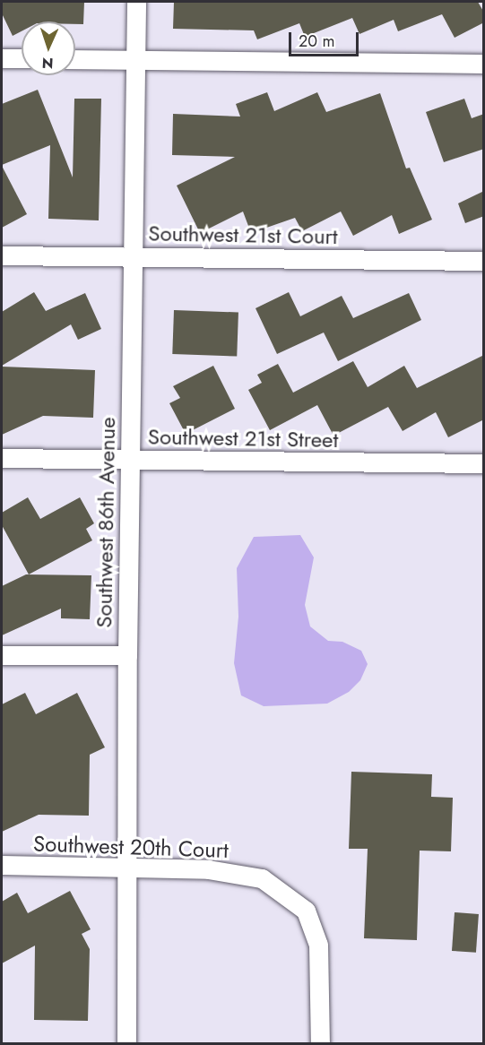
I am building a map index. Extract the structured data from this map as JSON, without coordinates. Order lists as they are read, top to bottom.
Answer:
{
  "streets": {
    "street": [
      "Southwest 21st Court",
      "Southwest 21st Street",
      "Southwest 86th Avenue",
      "Southwest 20th Court"
    ]
  },
  "crossings": [
    ["Southwest 21st Court", "Southwest 86th Avenue"],
    ["Southwest 21st Street", "Southwest 86th Avenue"],
    ["Southwest 86th Avenue", "Southwest 20th Court"]
  ],
  "scale_bar": "20 m",
  "north": "bottom"
}
